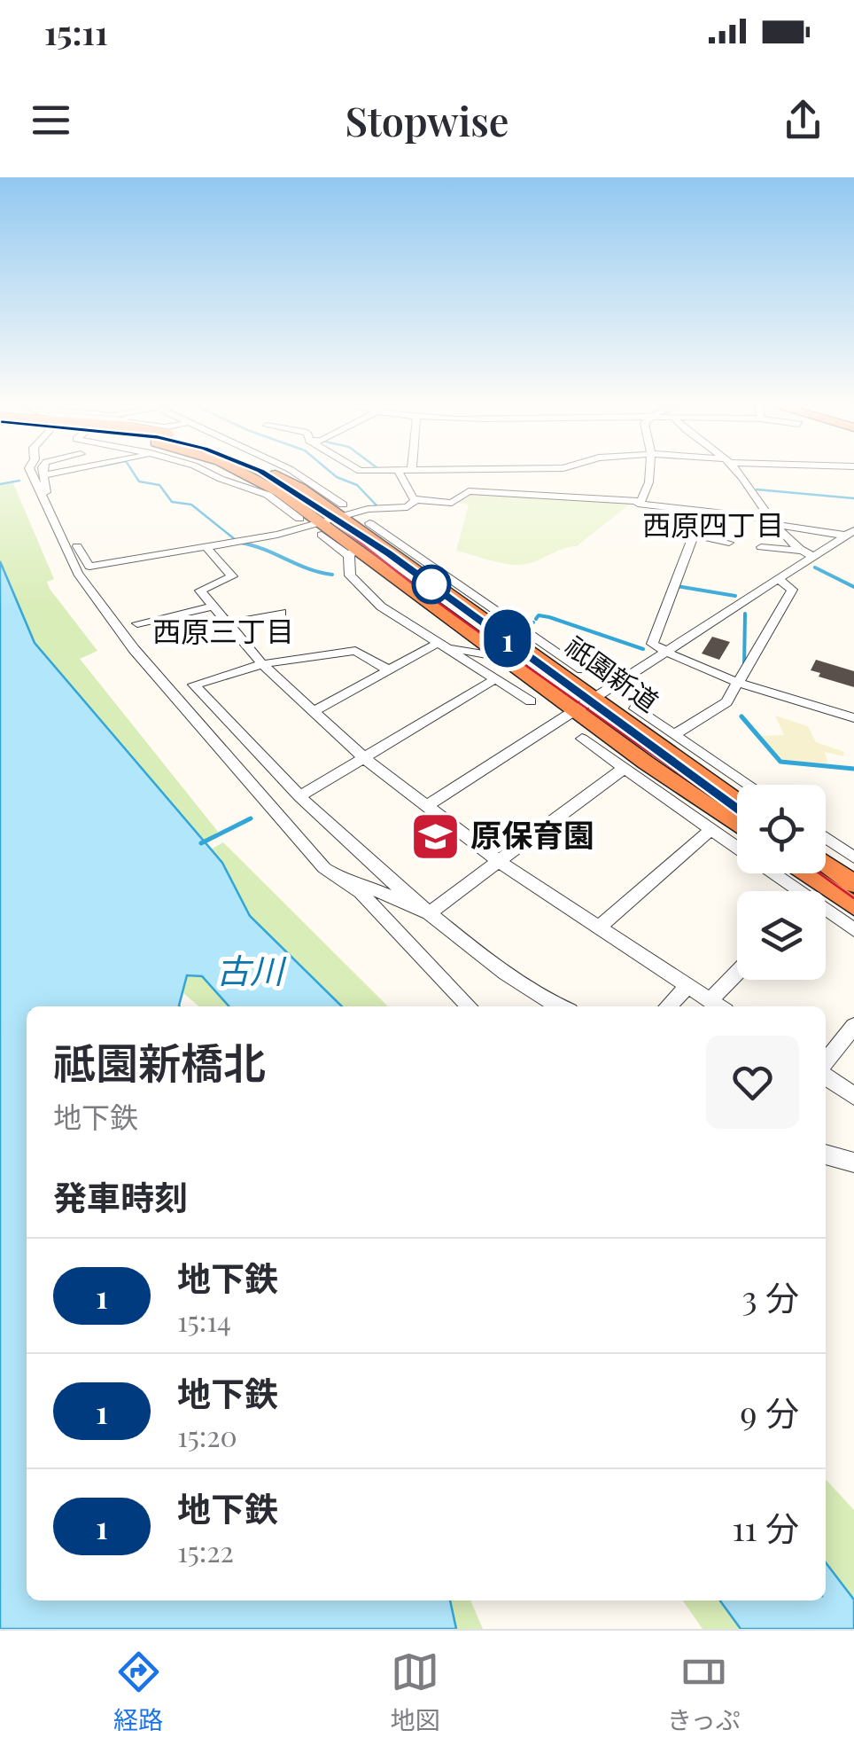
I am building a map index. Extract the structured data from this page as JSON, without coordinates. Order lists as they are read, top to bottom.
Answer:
{
  "streets": {
    "highway": ["祇園新道"]
  },
  "districts": ["西原四丁目", "西原三丁目"],
  "water": ["古川"],
  "places": {
    "school or university": ["原保育園"]
  },
  "lines": ["metro line 1"],
  "page": {
    "status": "15:11",
    "header": "Stopwise",
    "on_map": "1",
    "heading": [
      ["祗園新橋北", "地下鉄"],
      "発車時刻"
    ],
    "list": [
      {
        "mark": "1",
        "name": "地下鉄",
        "note": "15:14",
        "value": "3 分"
      },
      {
        "mark": "1",
        "name": "地下鉄",
        "note": "15:20",
        "value": "9 分"
      },
      {
        "mark": "1",
        "name": "地下鉄",
        "note": "15:22",
        "value": "11 分"
      }
    ],
    "tabs": ["経路", "地図", "きっぷ"]
  }
}
